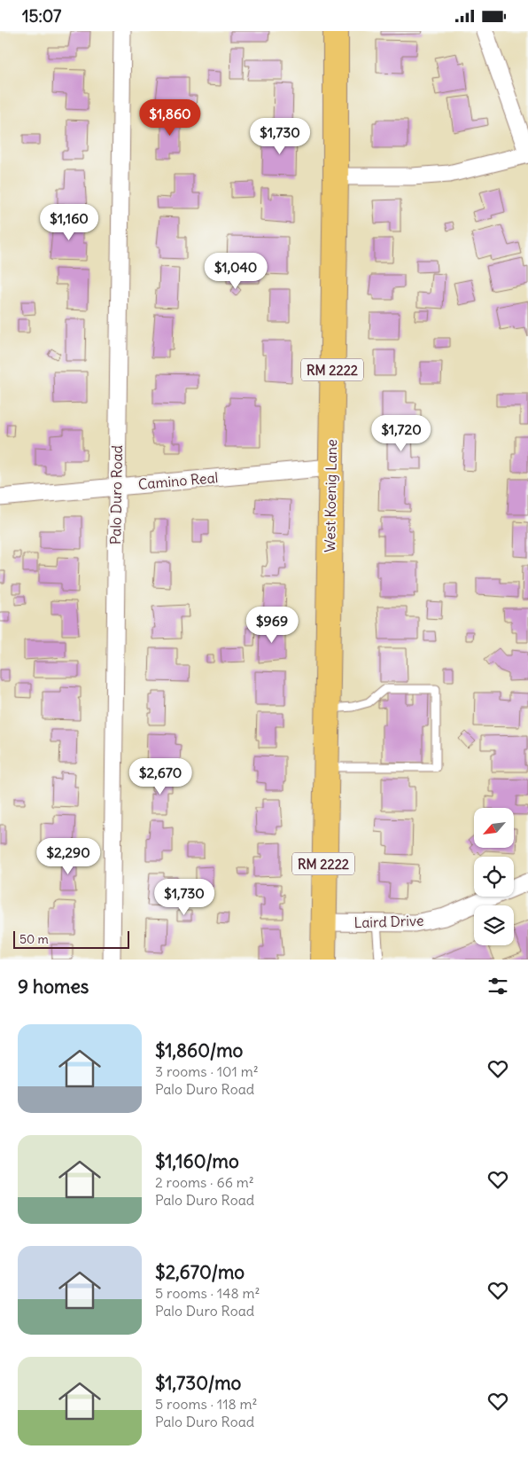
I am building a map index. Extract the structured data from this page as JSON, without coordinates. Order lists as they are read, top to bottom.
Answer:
{
  "streets": {
    "main road": ["RM 2222", "West Koenig Lane"],
    "street": ["Camino Real", "Palo Duro Road", "Laird Drive"]
  },
  "crossings": [
    ["Camino Real", "Palo Duro Road"],
    ["Camino Real", "West Koenig Lane"],
    ["West Koenig Lane", "Laird Drive"]
  ],
  "scale_bar": "50 m",
  "north": "bottom left",
  "page": {
    "status": "15:07",
    "price": [
      "$1,860",
      "$1,730",
      "$1,160",
      "$1,040",
      "$1,720",
      "$969",
      "$2,670",
      "$2,290",
      "$1,730"
    ],
    "scale": "50 m",
    "heading": "9 homes",
    "list": [
      {
        "name": "$1,860/mo",
        "note": "3 rooms · 101 m² · Palo Duro Road"
      },
      {
        "name": "$1,160/mo",
        "note": "2 rooms · 66 m² · Palo Duro Road"
      },
      {
        "name": "$2,670/mo",
        "note": "5 rooms · 148 m² · Palo Duro Road"
      },
      {
        "name": "$1,730/mo",
        "note": "5 rooms · 118 m² · Palo Duro Road"
      }
    ]
  }
}
